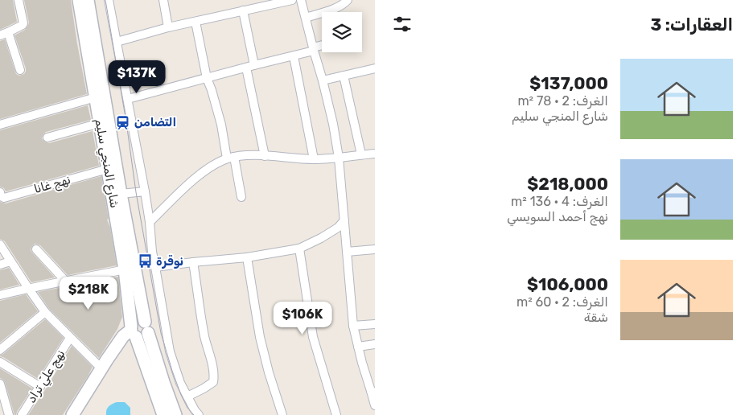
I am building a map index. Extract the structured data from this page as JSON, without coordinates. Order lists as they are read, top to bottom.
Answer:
{
  "streets": {
    "main road": ["شارع المنجي سليم"],
    "street": ["نهج غانا", "نهج عليّ تراد"]
  },
  "crossings": [
    ["شارع المنجي سليم", "نهج غانا"]
  ],
  "places": {
    "station": ["التضامن"],
    "bus stop": ["نوقرة"]
  },
  "page": {
    "heading": "العقارات: 3",
    "list": [
      {
        "name": "$137,000",
        "note": "الغرف: 2 · 78 m² · شارع المنجي سليم"
      },
      {
        "name": "$218,000",
        "note": "الغرف: 4 · 136 m² · نهج أحمد السويسي"
      },
      {
        "name": "$106,000",
        "note": "الغرف: 2 · 60 m² · شقة"
      }
    ],
    "price": ["$137K", "$218K", "$106K"]
  }
}
